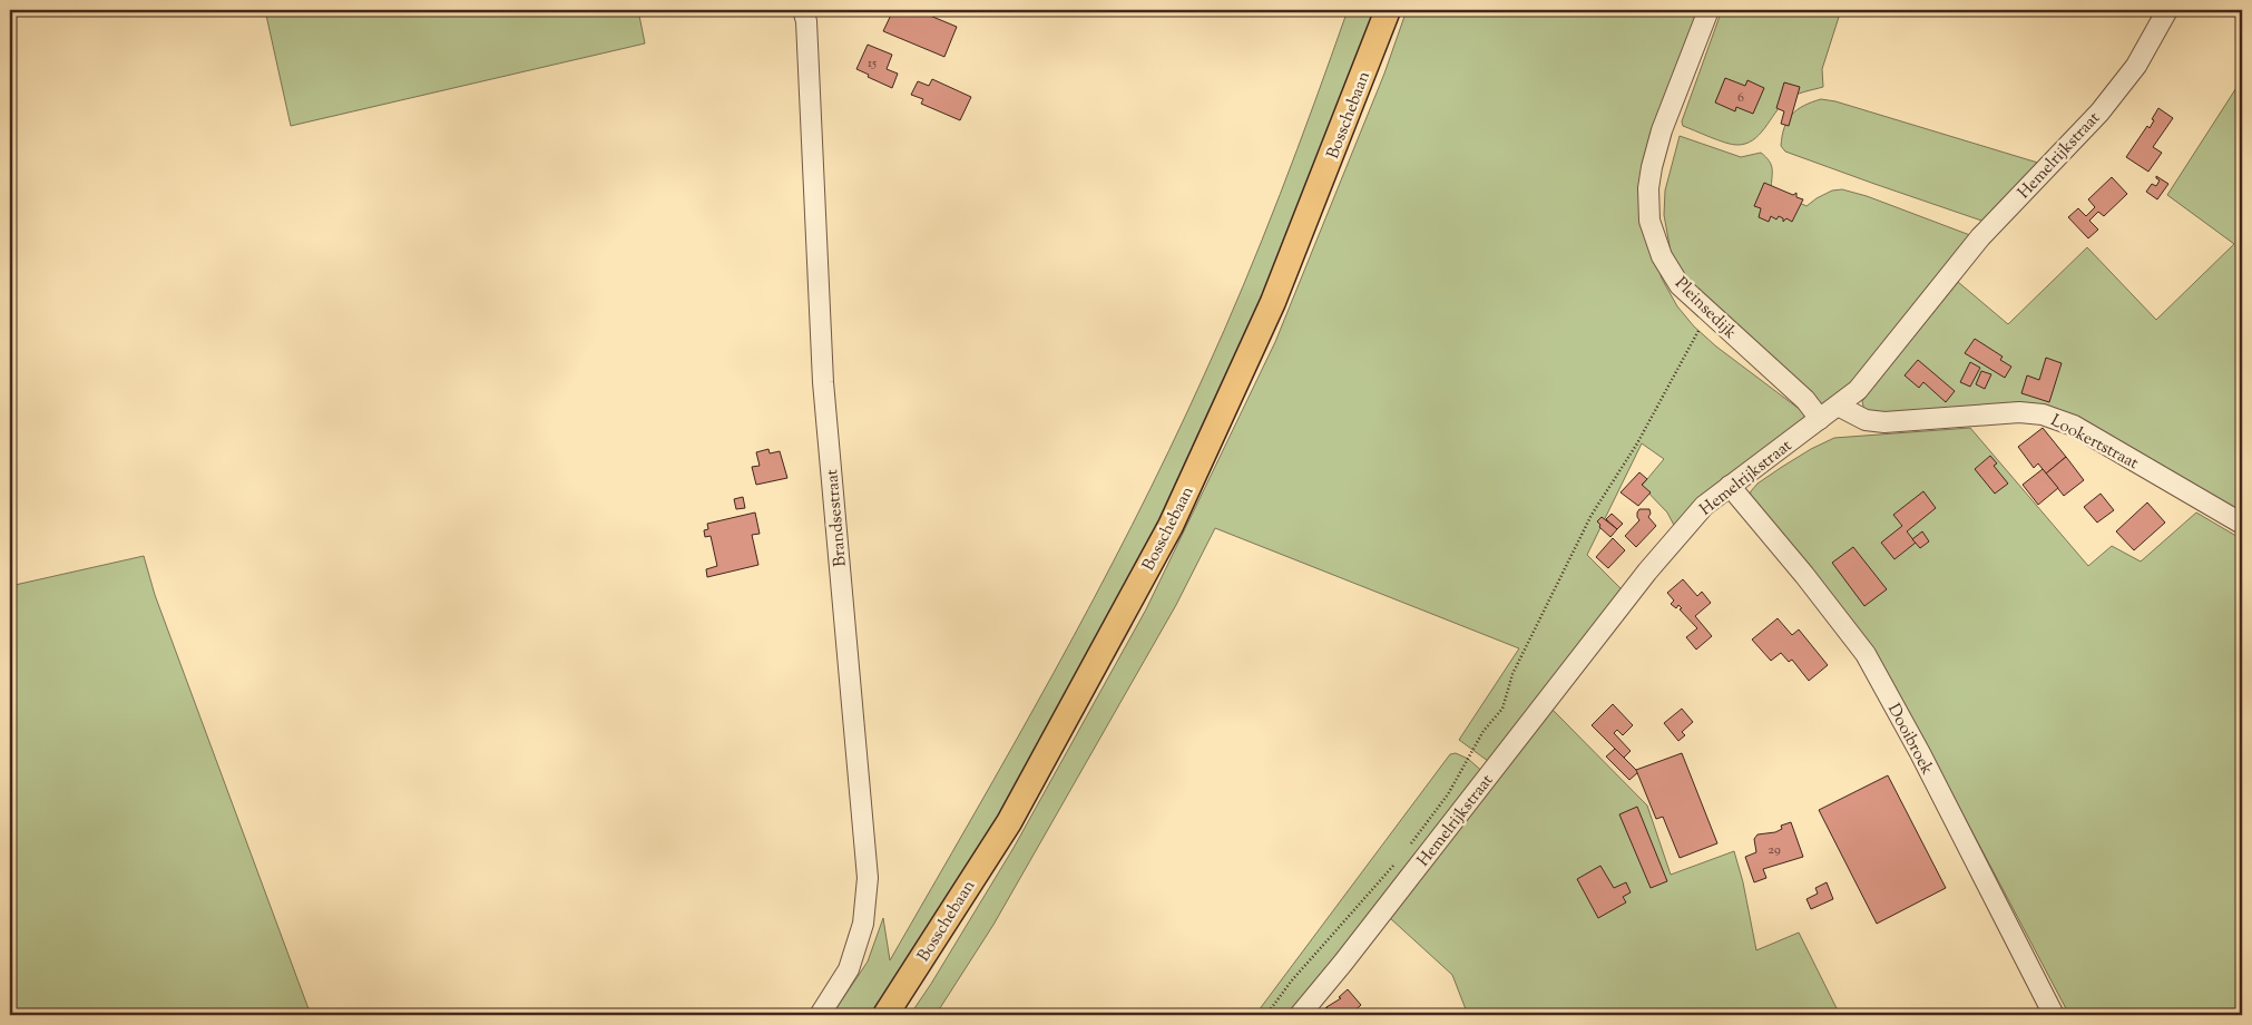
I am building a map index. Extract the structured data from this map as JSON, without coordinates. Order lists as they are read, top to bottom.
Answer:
{
  "streets": {
    "main road": ["Bosschebaan"],
    "street": [
      "Hemelrijkstraat",
      "Pleinsedijk",
      "Lookertstraat",
      "Brandsestraat",
      "Dooibroek"
    ]
  },
  "crossings": [
    ["Hemelrijkstraat", "Pleinsedijk"],
    ["Hemelrijkstraat", "Lookertstraat"],
    ["Hemelrijkstraat", "Dooibroek"]
  ],
  "house_numbers": ["15", "6", "29"]
}
